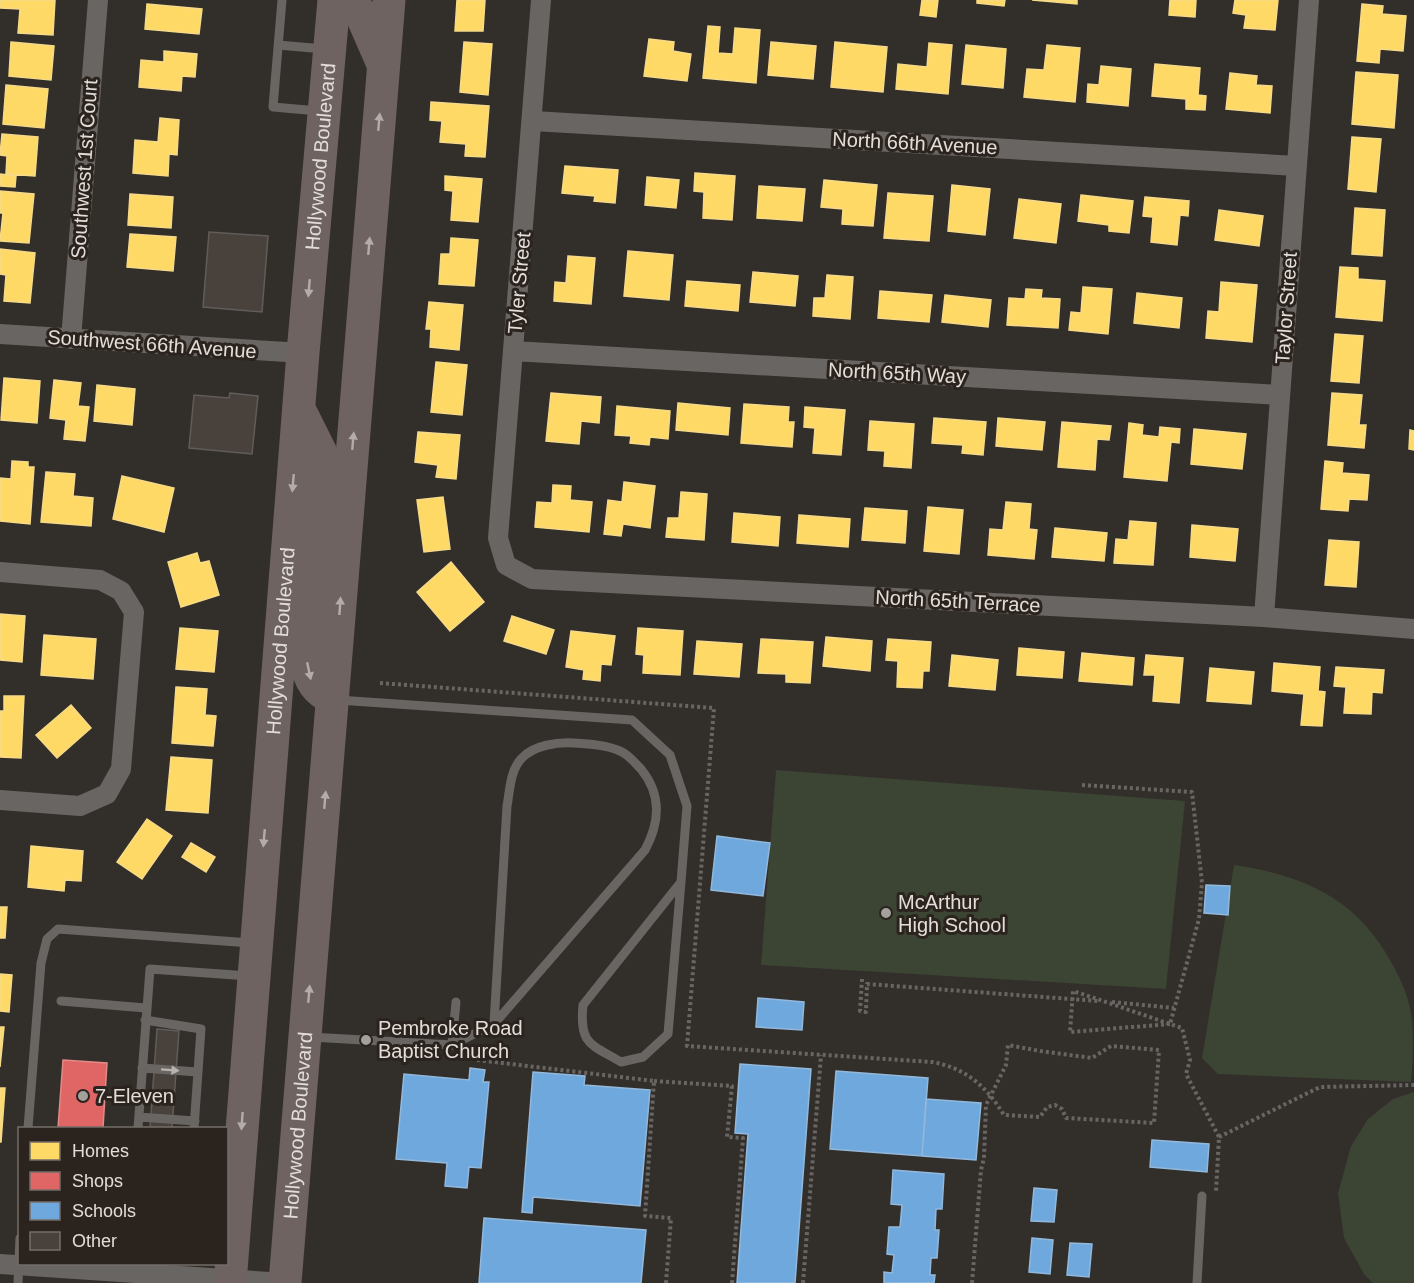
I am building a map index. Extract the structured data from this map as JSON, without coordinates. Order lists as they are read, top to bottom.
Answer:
{
  "streets": {
    "highway": ["Hollywood Boulevard"],
    "street": [
      "North 66th Avenue",
      "Southwest 1st Court",
      "Tyler Street",
      "Taylor Street",
      "Southwest 66th Avenue",
      "North 65th Way",
      "North 65th Terrace"
    ]
  },
  "crossings": [
    ["North 66th Avenue", "Tyler Street"],
    ["North 66th Avenue", "Taylor Street"],
    ["Hollywood Boulevard", "Southwest 66th Avenue"],
    ["Southwest 1st Court", "Southwest 66th Avenue"],
    ["Tyler Street", "North 65th Way"],
    ["Tyler Street", "North 65th Terrace"],
    ["Taylor Street", "North 65th Way"],
    ["Taylor Street", "North 65th Terrace"]
  ],
  "places": ["McArthur High School", "Pembroke Road Baptist Church", "7-Eleven"],
  "legend": [
    "Homes",
    "Shops",
    "Schools",
    "Other"
  ]
}
